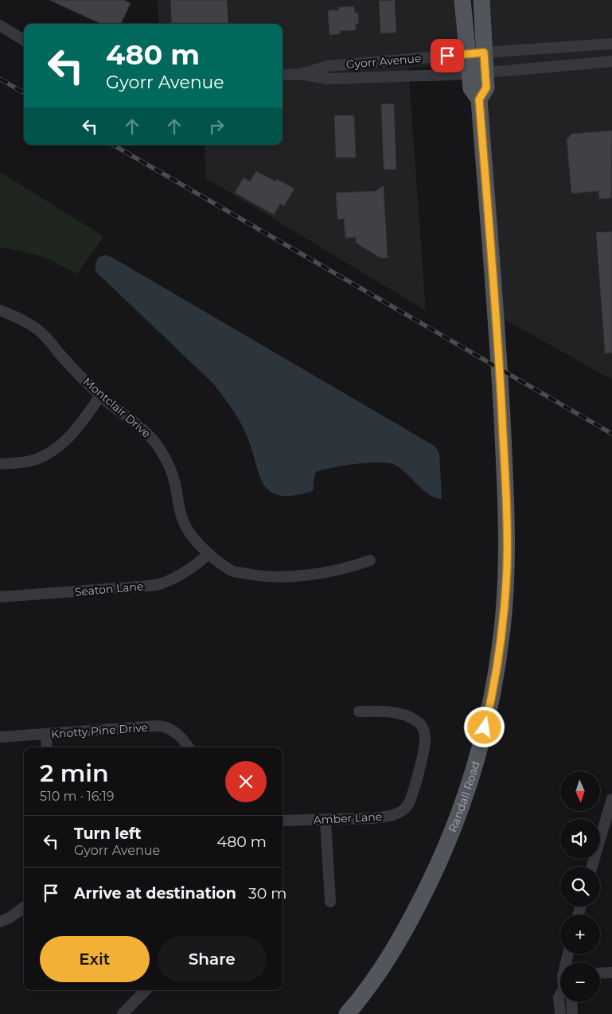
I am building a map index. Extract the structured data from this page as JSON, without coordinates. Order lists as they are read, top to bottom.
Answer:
{
  "streets": {
    "main road": ["Randall Road"],
    "street": [
      "Gyorr Avenue",
      "Montclair Drive",
      "Seaton Lane",
      "Knotty Pine Drive",
      "Amber Lane"
    ]
  },
  "crossings": [
    ["Gyorr Avenue", "Randall Road"],
    ["Montclair Drive", "Seaton Lane"]
  ],
  "north": "bottom",
  "page": {
    "turn": ["480 m", "Gyorr Avenue"],
    "heading": ["2 min", "510 m · 16:19"],
    "map_buttons": ["+", "−"],
    "list": [
      {
        "name": "Turn left",
        "note": "Gyorr Avenue",
        "value": "480 m"
      },
      {
        "name": "Arrive at destination",
        "value": "30 m"
      }
    ],
    "buttons": ["Exit", "Share"]
  }
}
